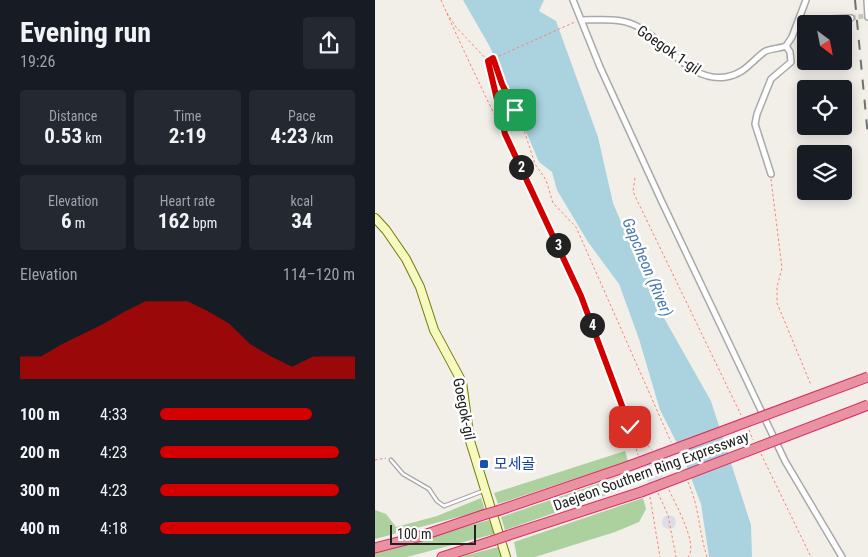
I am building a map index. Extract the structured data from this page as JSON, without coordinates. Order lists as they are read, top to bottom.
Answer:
{
  "streets": {
    "highway": ["Daejeon Southern Ring Expressway"],
    "street": ["Goegok 1-gil", "Goegok-gil"]
  },
  "water": ["Gapcheon (River)"],
  "places": {
    "transit": ["모세골"]
  },
  "scale_bar": "100 m",
  "north": "bottom right",
  "page": {
    "heading": ["Evening run", "19:26"],
    "stats": [
      ["Distance", "0.53 km"],
      ["Time", "2:19"],
      ["Pace", "4:23 /km"],
      ["Elevation", "6 m"],
      ["Heart rate", "162 bpm"],
      ["kcal", "34"]
    ],
    "pins": ["2", "3", "4"],
    "chart": ["Elevation", "114–120 m"],
    "list": [
      {
        "name": "100 m",
        "note": "4:33"
      },
      {
        "name": "200 m",
        "note": "4:23"
      },
      {
        "name": "300 m",
        "note": "4:23"
      },
      {
        "name": "400 m",
        "note": "4:18"
      }
    ],
    "scale": "100 m"
  }
}
